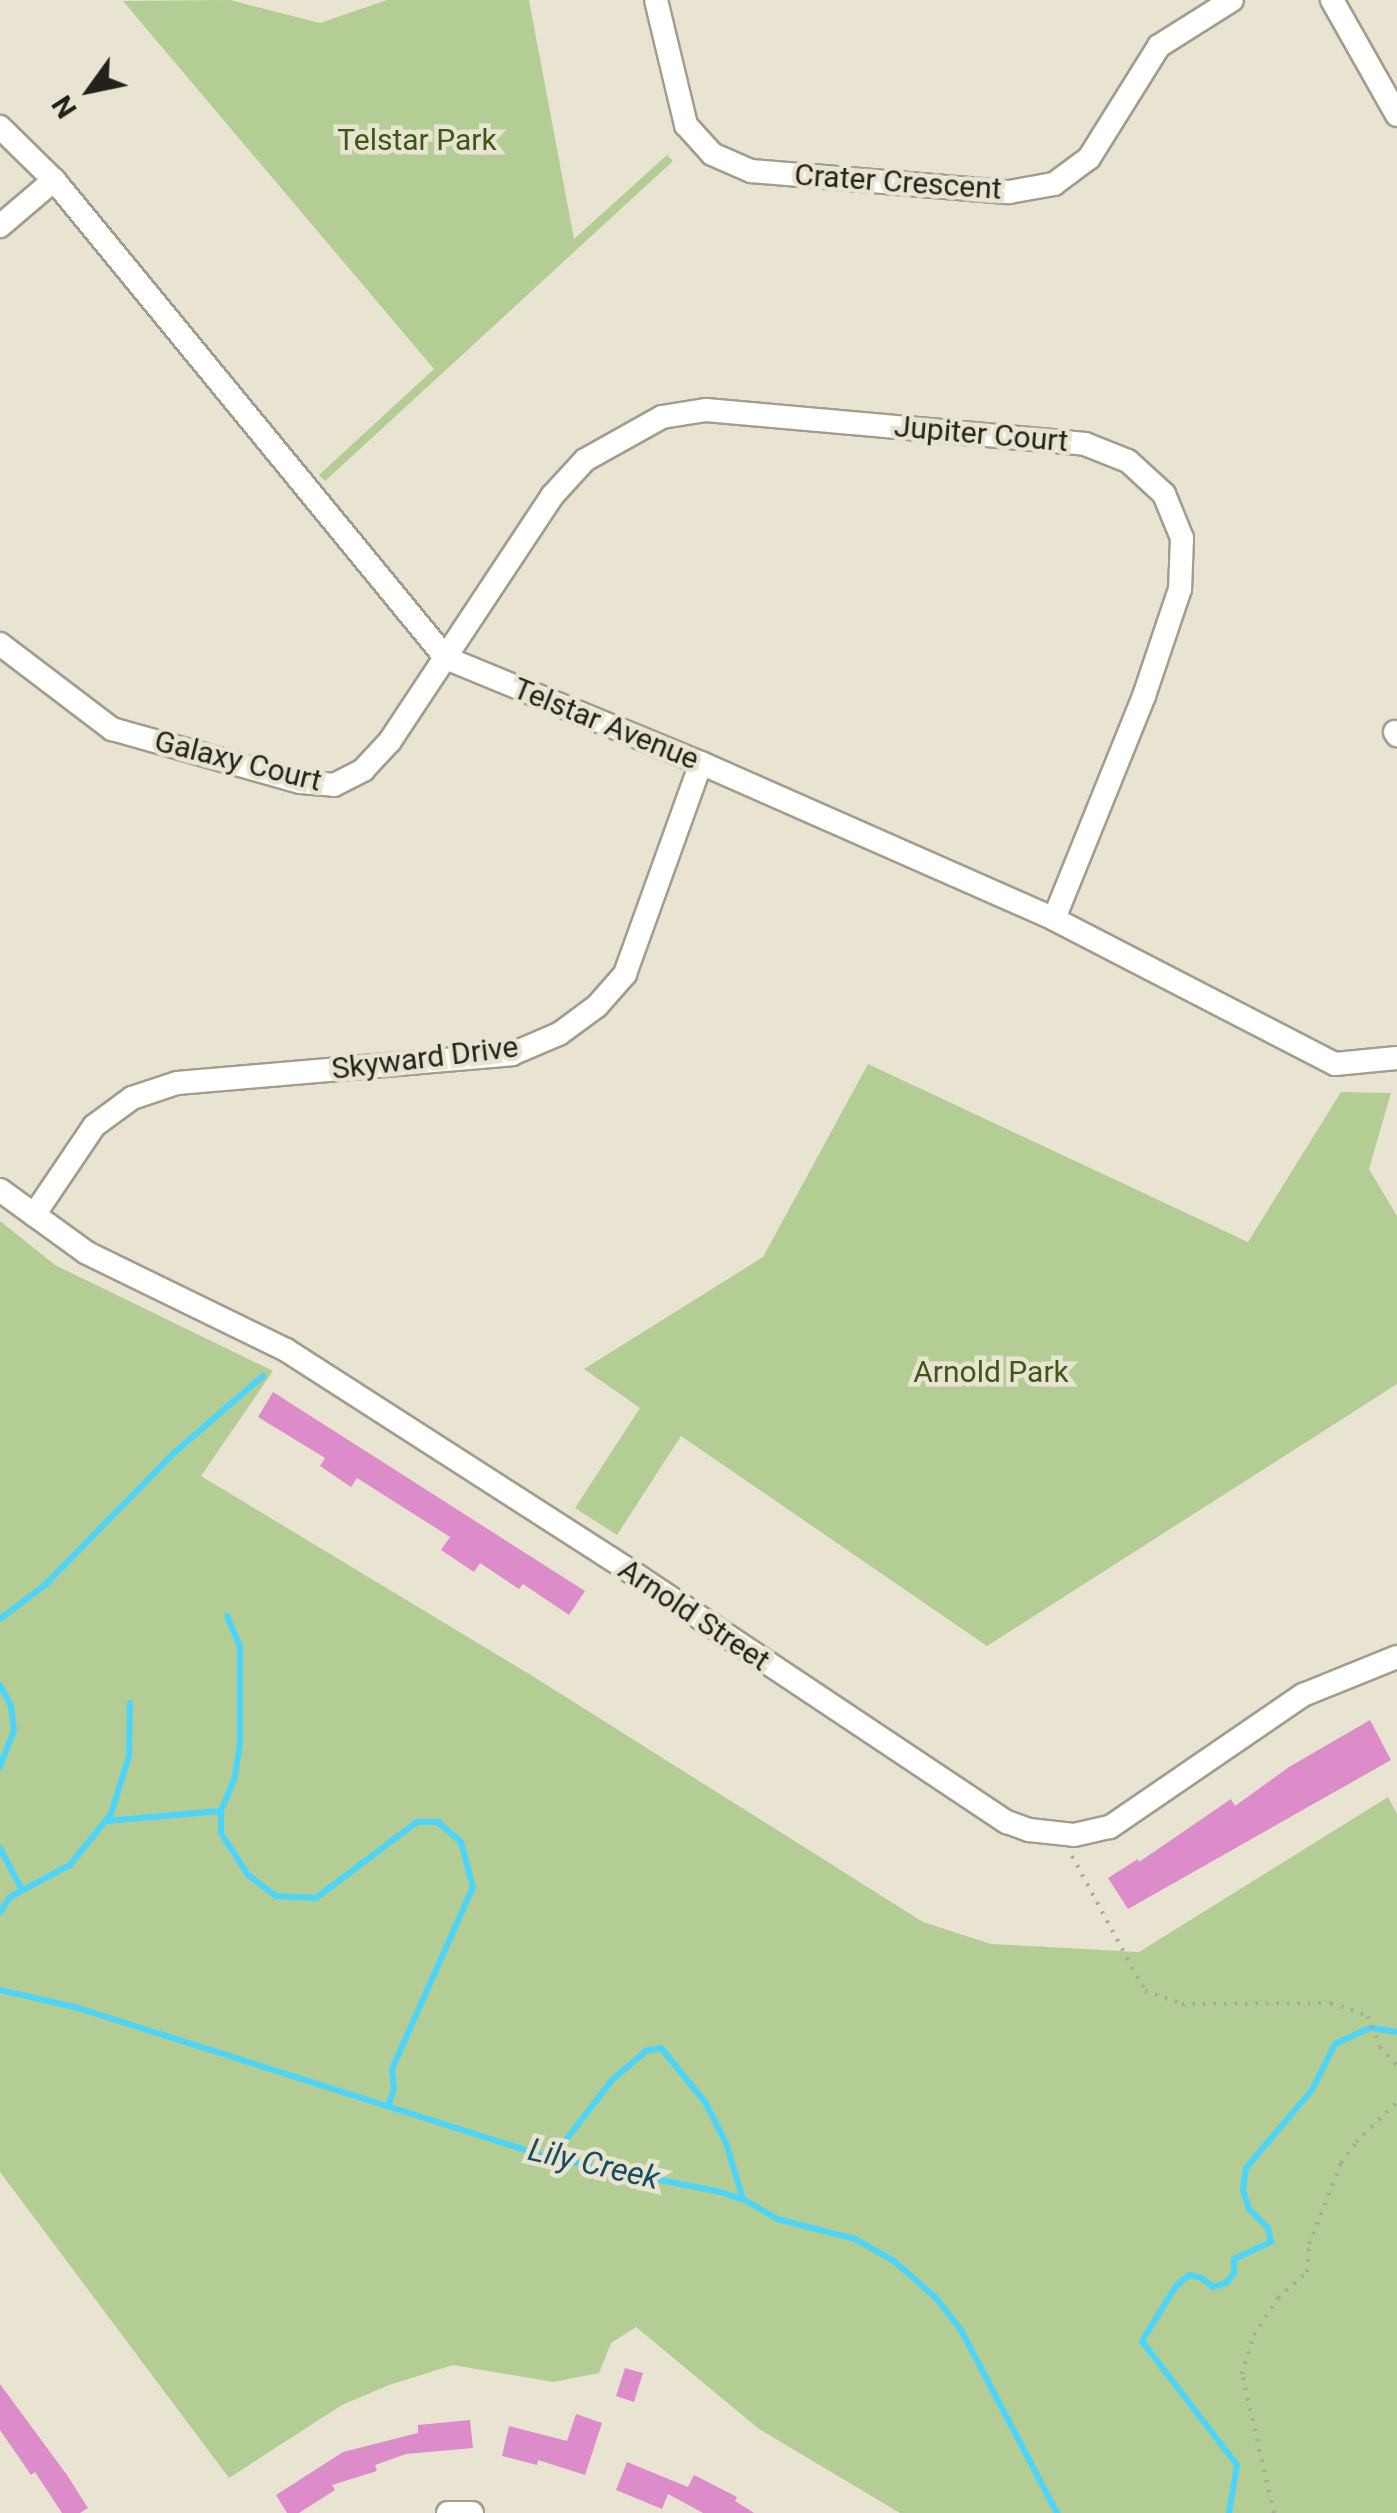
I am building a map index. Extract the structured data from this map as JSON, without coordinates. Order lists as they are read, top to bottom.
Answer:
{
  "streets": {
    "street": [
      "Crater Crescent",
      "Jupiter Court",
      "Telstar Avenue",
      "Galaxy Court",
      "Skyward Drive",
      "Arnold Street"
    ]
  },
  "crossings": [
    ["Jupiter Court", "Telstar Avenue"],
    ["Jupiter Court", "Galaxy Court"],
    ["Telstar Avenue", "Galaxy Court"],
    ["Telstar Avenue", "Skyward Drive"],
    ["Skyward Drive", "Arnold Street"]
  ],
  "water": ["Lily Creek"],
  "parks": ["Telstar Park", "Arnold Park"],
  "north": "bottom left"
}
